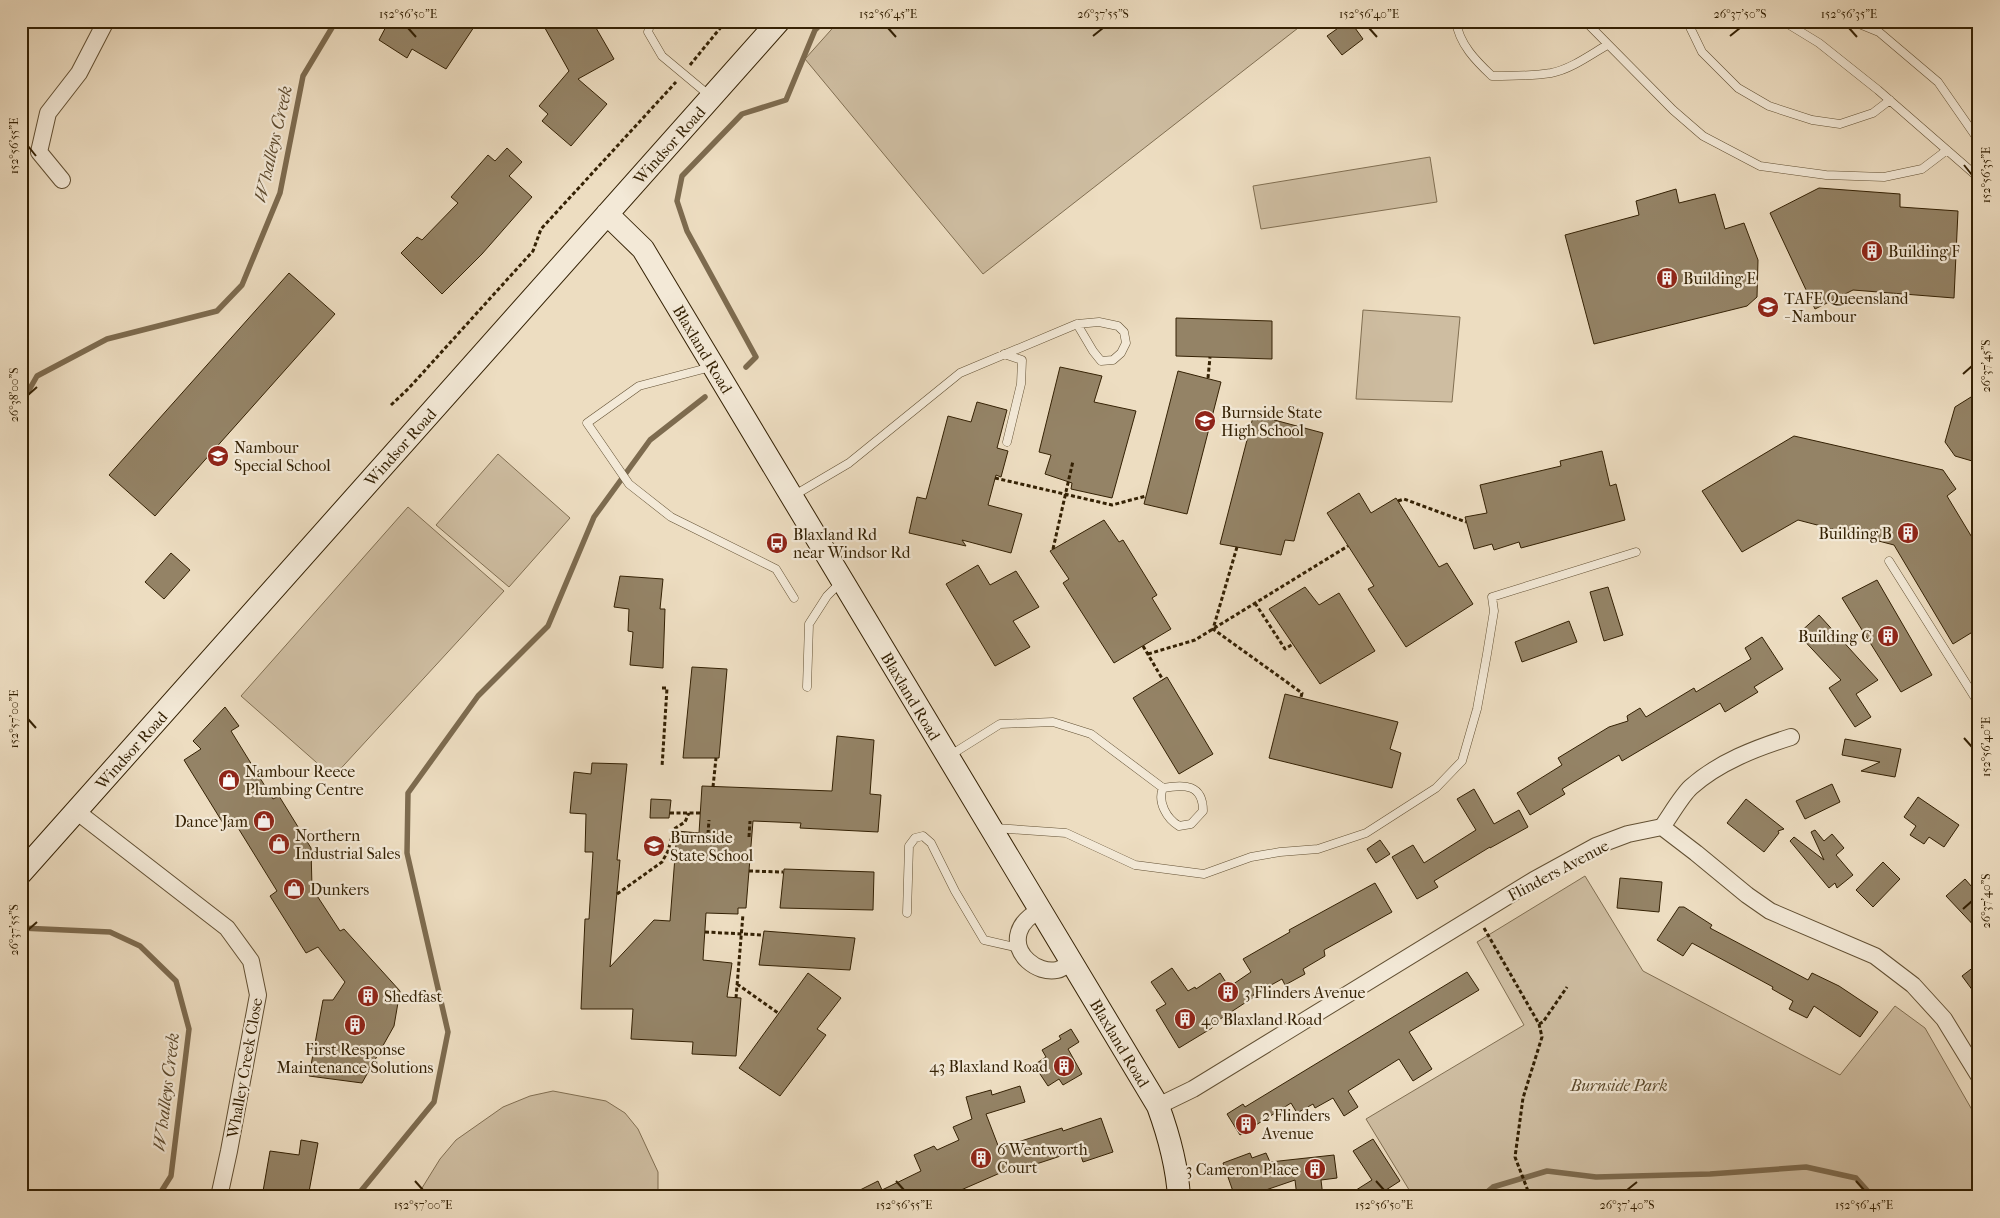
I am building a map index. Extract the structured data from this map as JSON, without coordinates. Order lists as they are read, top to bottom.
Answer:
{
  "streets": {
    "street": [
      "Windsor Road",
      "Blaxland Road",
      "Flinders Avenue",
      "Whalley Creek Close"
    ]
  },
  "crossings": [
    ["Windsor Road", "Blaxland Road"],
    ["Windsor Road", "Whalley Creek Close"],
    ["Blaxland Road", "Flinders Avenue"]
  ],
  "water": ["Whalleys Creek"],
  "parks": ["Burnside Park"],
  "places": {
    "building": [
      "Building F",
      "Building E",
      "Building B",
      "Building C",
      "3 Flinders Avenue",
      "Shedfast",
      "40 Blaxland Road",
      "First Response Maintenance Solutions",
      "43 Blaxland Road",
      "2 Flinders Avenue",
      "6 Wentworth Court",
      "3 Cameron Place"
    ],
    "school or university": [
      "TAFE Queensland - Nambour",
      "Burnside State High School",
      "Nambour Special School",
      "Burnside State School"
    ],
    "bus stop": ["Blaxland Rd near Windsor Rd"],
    "shop": [
      "Nambour Reece Plumbing Centre",
      "Dance Jam",
      "Northern Industrial Sales",
      "Dunkers"
    ]
  },
  "coordinates": [
    "152°56'50\"E",
    "152°56'45\"E",
    "26°37'55\"S",
    "152°56'40\"E",
    "26°37'50\"S",
    "152°56'35\"E",
    "152°56'55\"E",
    "26°37'45\"S",
    "26°38'00\"S",
    "152°57'00\"E",
    "26°37'40\"S"
  ]
}
